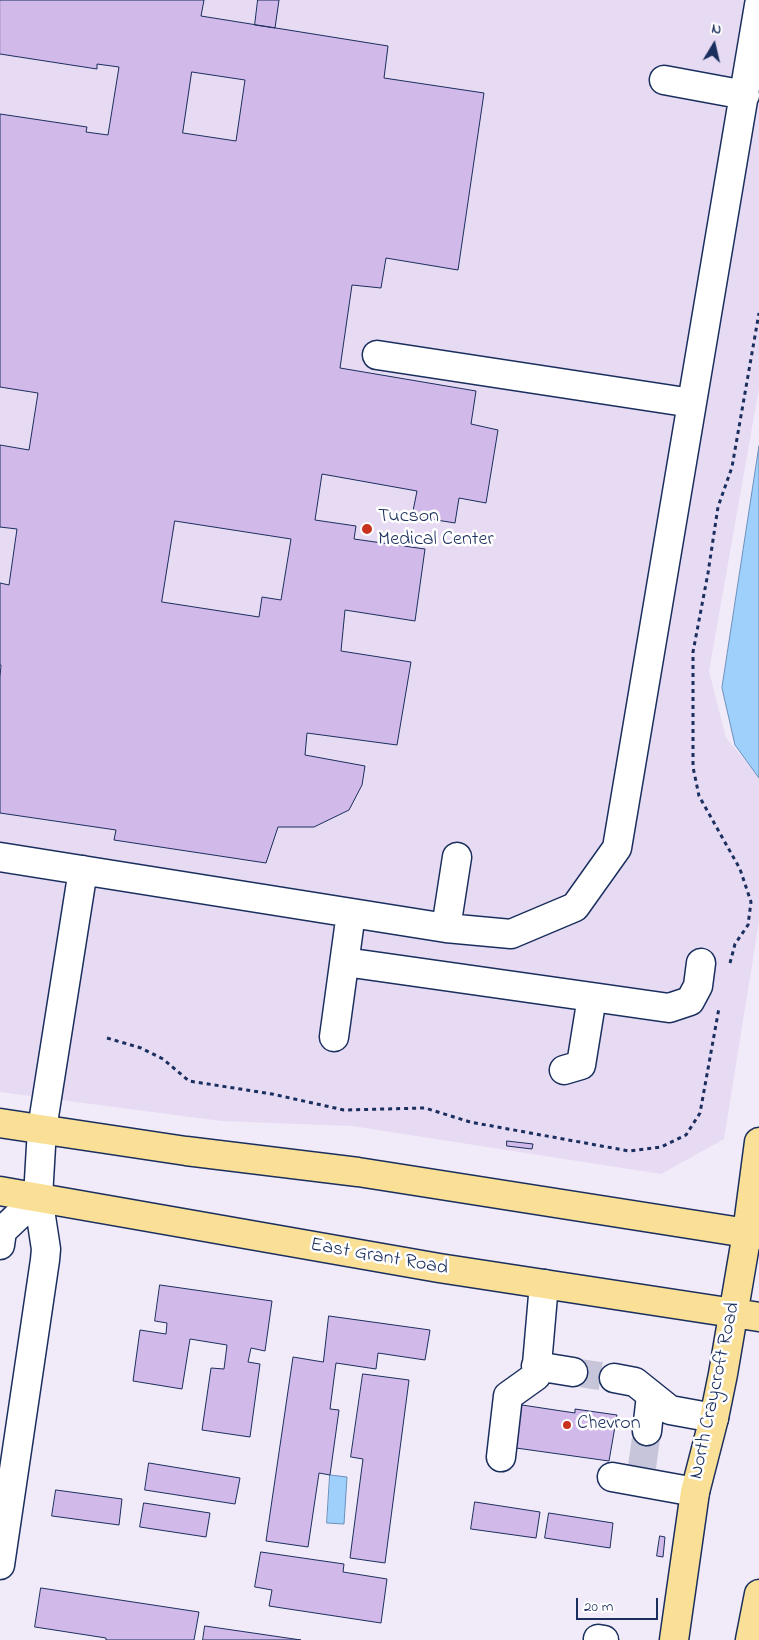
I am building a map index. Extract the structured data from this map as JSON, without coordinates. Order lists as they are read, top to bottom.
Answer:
{
  "streets": {
    "main road": ["East Grant Road", "North Craycroft Road"]
  },
  "crossings": [
    ["East Grant Road", "North Craycroft Road"]
  ],
  "places": ["Tucson Medical Center", "Chevron"],
  "scale_bar": "20 m",
  "north": "top"
}
